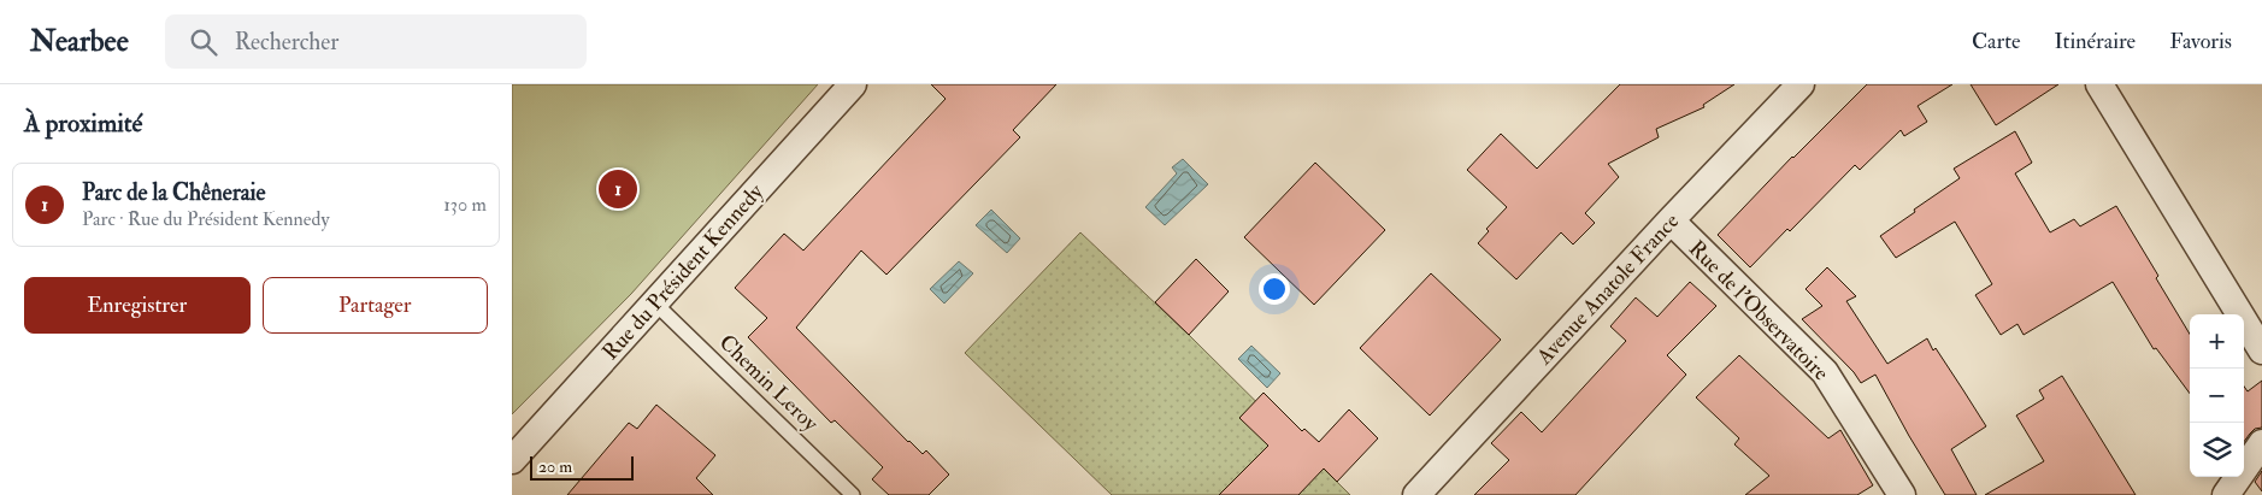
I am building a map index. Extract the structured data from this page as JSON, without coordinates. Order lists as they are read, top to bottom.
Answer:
{
  "streets": {
    "street": ["Rue du Président Kennedy", "Avenue Anatole France", "Rue de l'Observatoire"],
    "lane": ["Chemin Leroy"]
  },
  "crossings": [
    ["Rue du Président Kennedy", "Chemin Leroy"],
    ["Avenue Anatole France", "Rue de l'Observatoire"]
  ],
  "scale_bar": "20 m",
  "page": {
    "header": "Nearbee",
    "search": "Rechercher",
    "nav": ["Carte", "Itinéraire", "Favoris"],
    "heading": "À proximité",
    "list": [
      {
        "mark": "1",
        "name": "Parc de la Chêneraie",
        "note": "Parc · Rue du Président Kennedy",
        "value": "130 m"
      }
    ],
    "pins": "1",
    "buttons": ["Enregistrer", "Partager"],
    "map_buttons": ["+", "−"],
    "scale": "20 m"
  }
}
